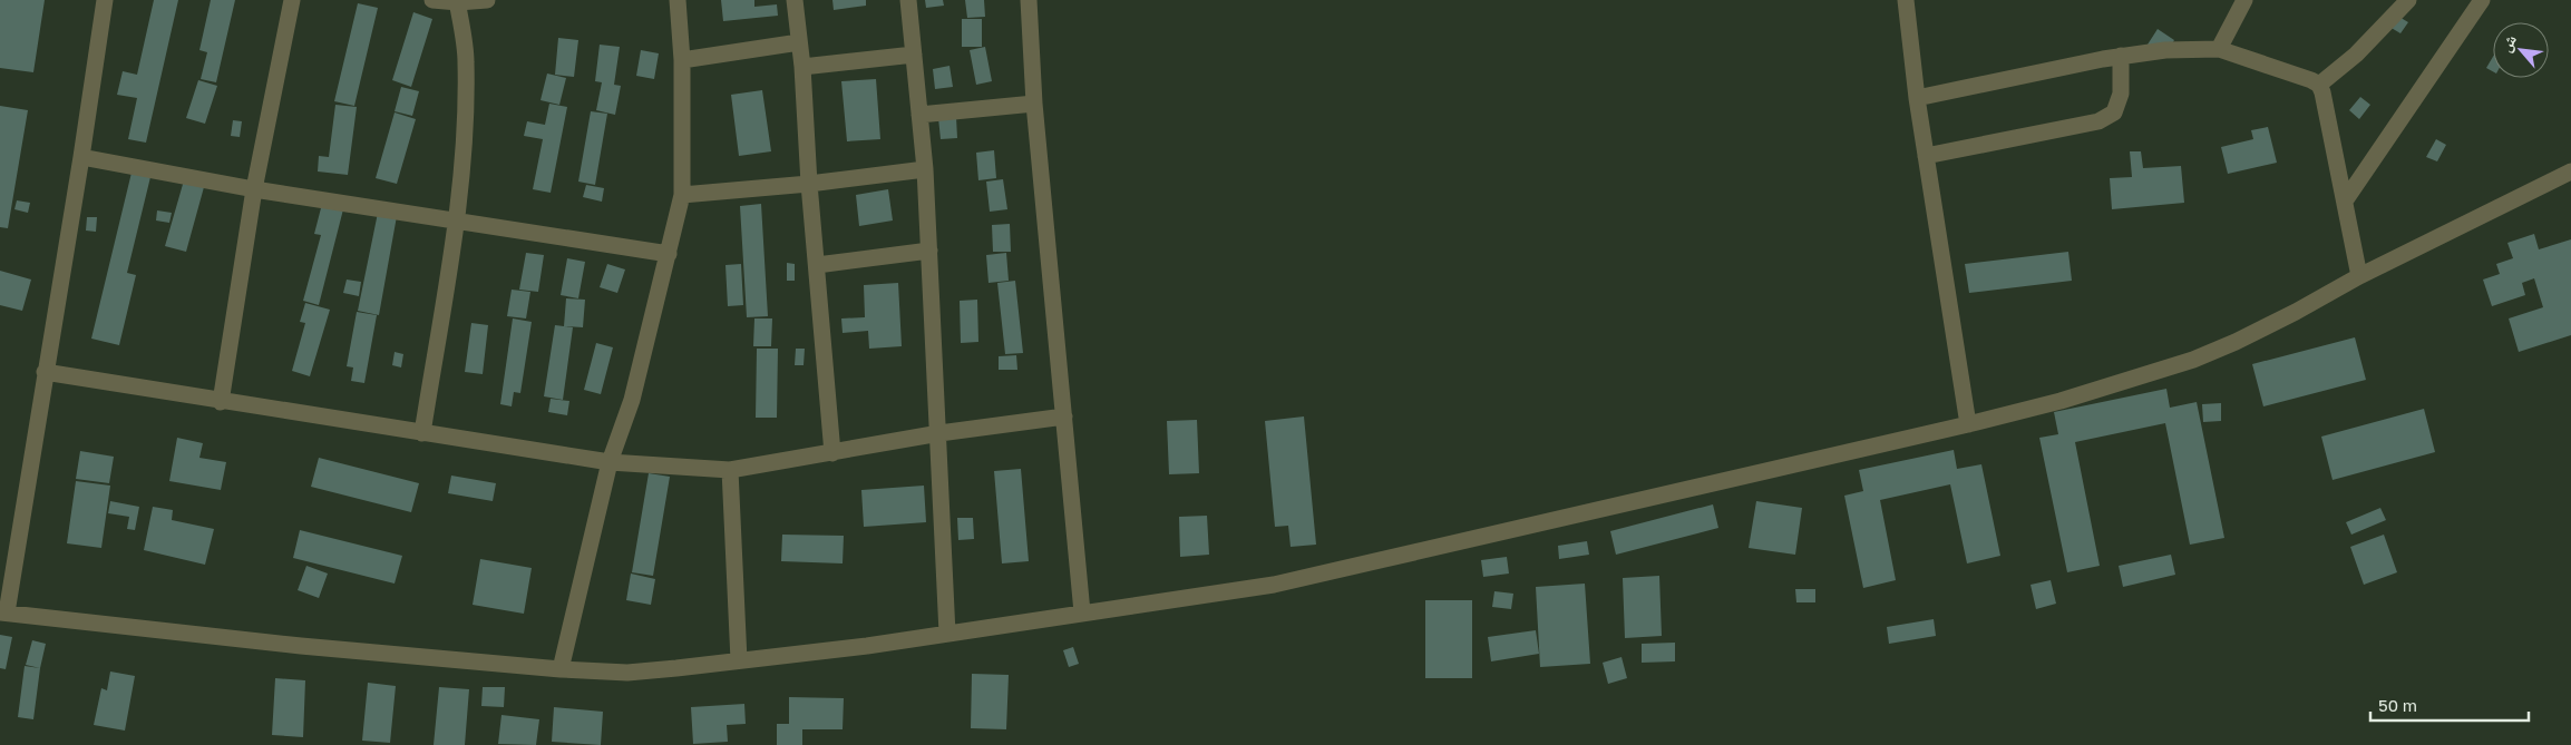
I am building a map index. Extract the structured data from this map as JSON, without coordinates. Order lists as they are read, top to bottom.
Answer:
{
  "scale_bar": "50 m",
  "north": "top left"
}
